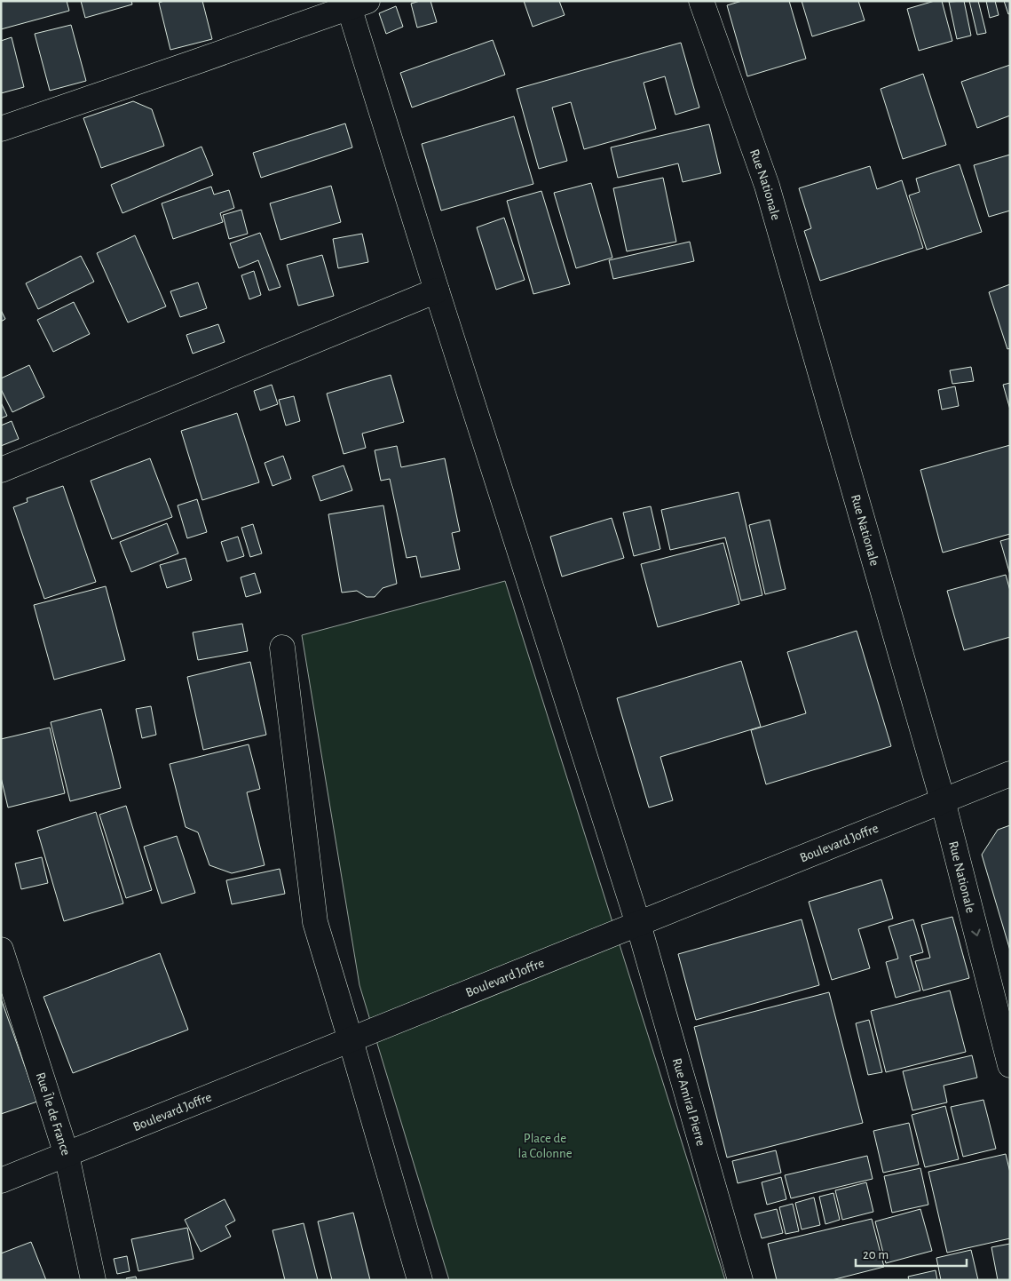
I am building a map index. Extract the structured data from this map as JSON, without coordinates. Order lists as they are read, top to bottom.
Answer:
{
  "streets": {
    "street": [
      "Rue Nationale",
      "Boulevard Joffre",
      "Rue Amiral Pierre",
      "Rue Île de France"
    ]
  },
  "crossings": [
    ["Rue Nationale", "Boulevard Joffre"],
    ["Boulevard Joffre", "Rue Amiral Pierre"],
    ["Boulevard Joffre", "Rue Île de France"]
  ],
  "parks": ["Place de la Colonne"],
  "scale_bar": "20 m"
}
